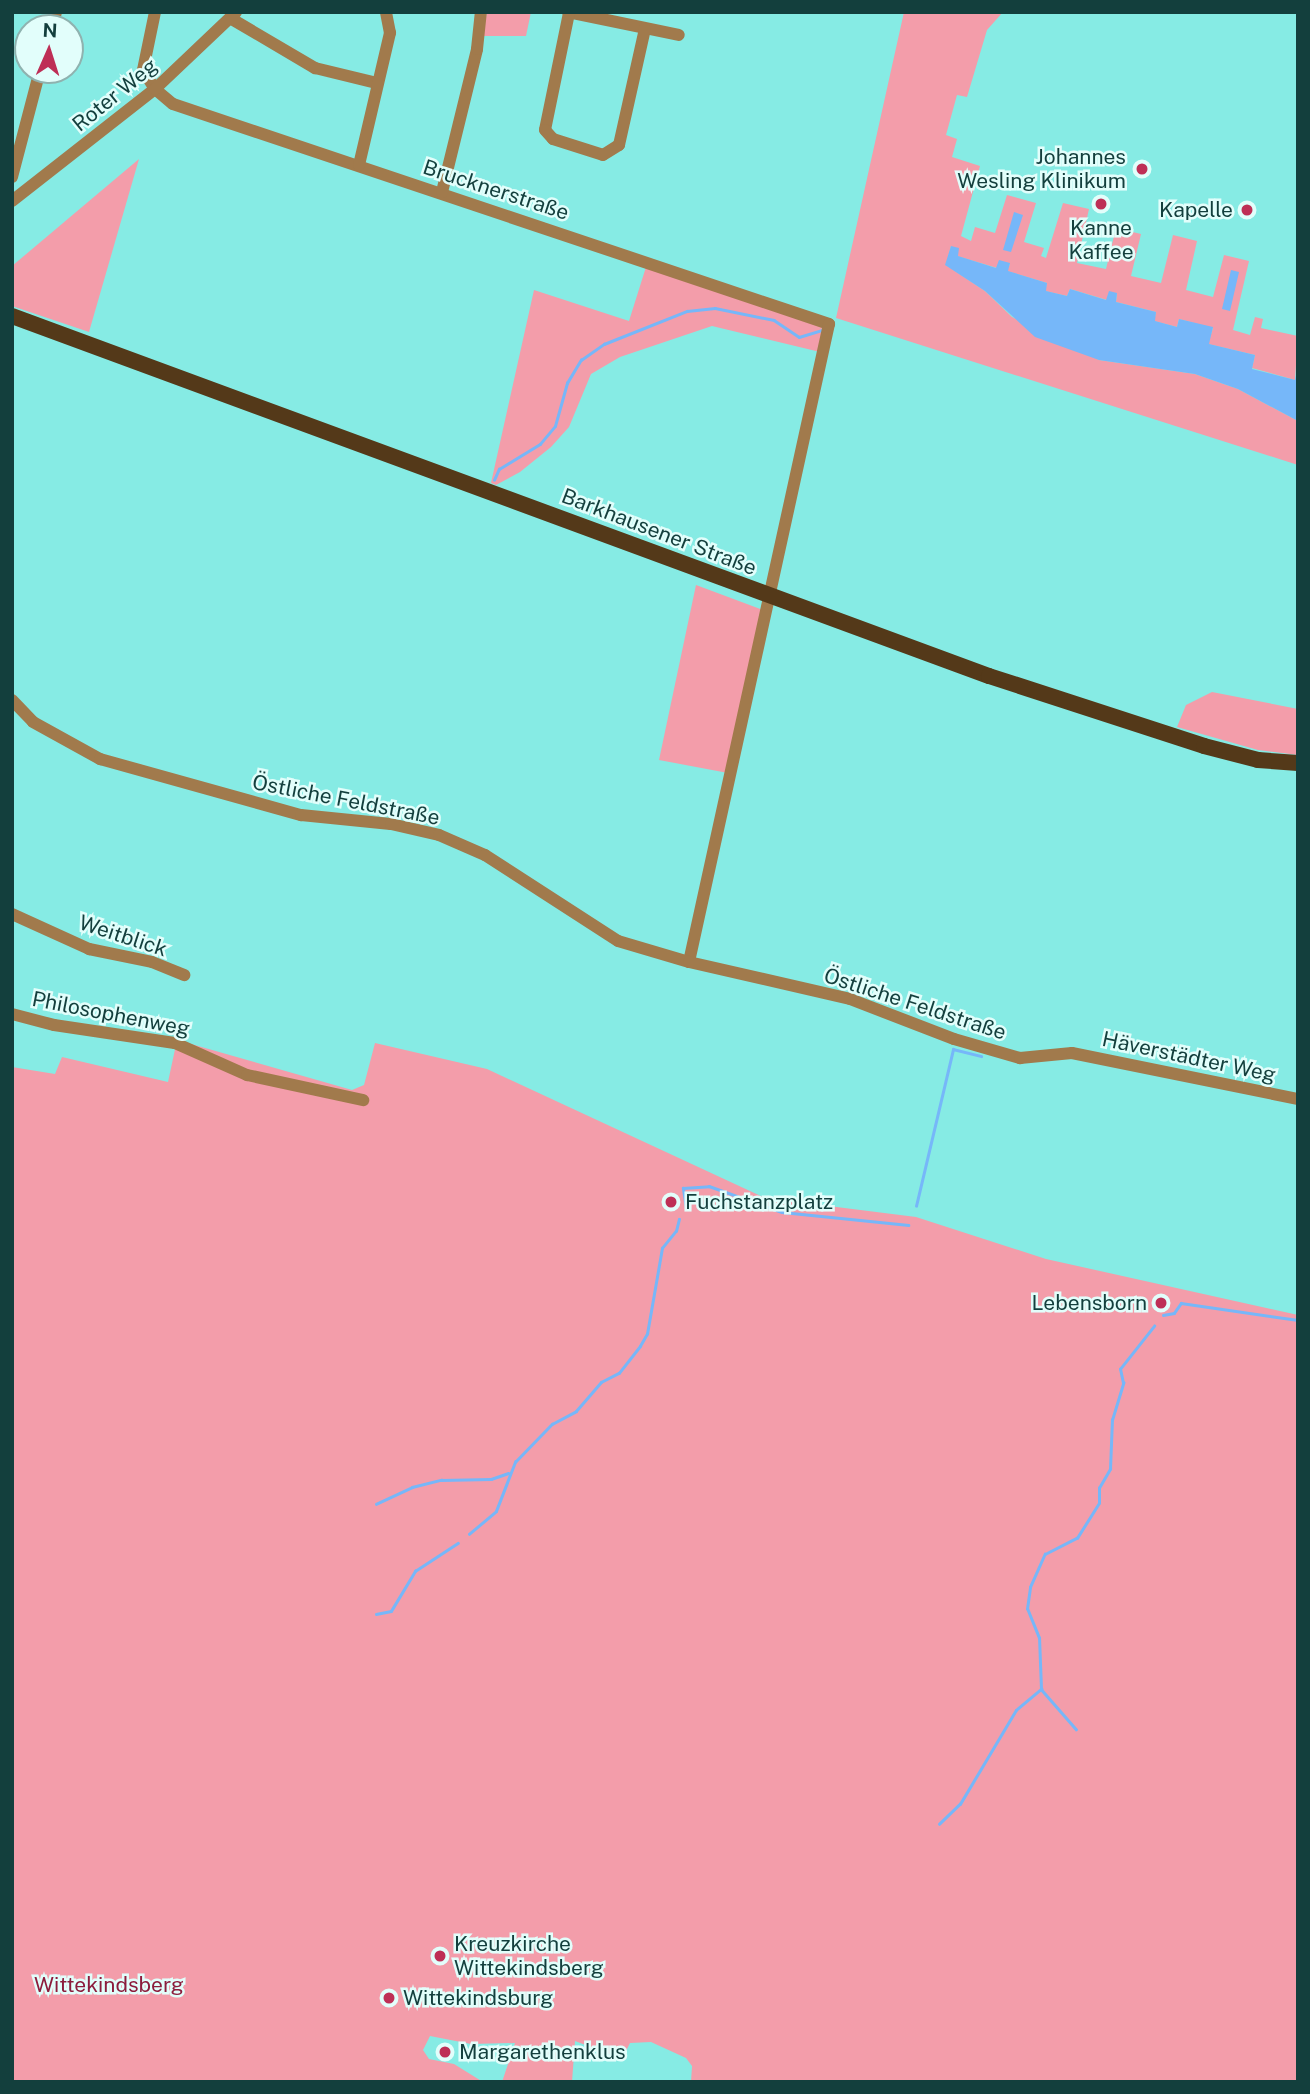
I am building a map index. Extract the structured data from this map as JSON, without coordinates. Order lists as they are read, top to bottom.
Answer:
{
  "streets": {
    "main road": ["Barkhausener Straße"],
    "street": [
      "Roter Weg",
      "Brucknerstraße",
      "Östliche Feldstraße",
      "Weitblick",
      "Philosophenweg",
      "Häverstädter Weg"
    ]
  },
  "crossings": [
    ["Roter Weg", "Brucknerstraße"],
    ["Brucknerstraße", "Barkhausener Straße"],
    ["Östliche Feldstraße", "Häverstädter Weg"]
  ],
  "parks": ["Wittekindsberg"],
  "places": [
    "Johannes Wesling Klinikum",
    "Kanne Kaffee",
    "Kapelle",
    "Fuchstanzplatz",
    "Lebensborn",
    "Kreuzkirche Wittekindsberg",
    "Wittekindsburg",
    "Margarethenklus"
  ],
  "north": "top"
}
